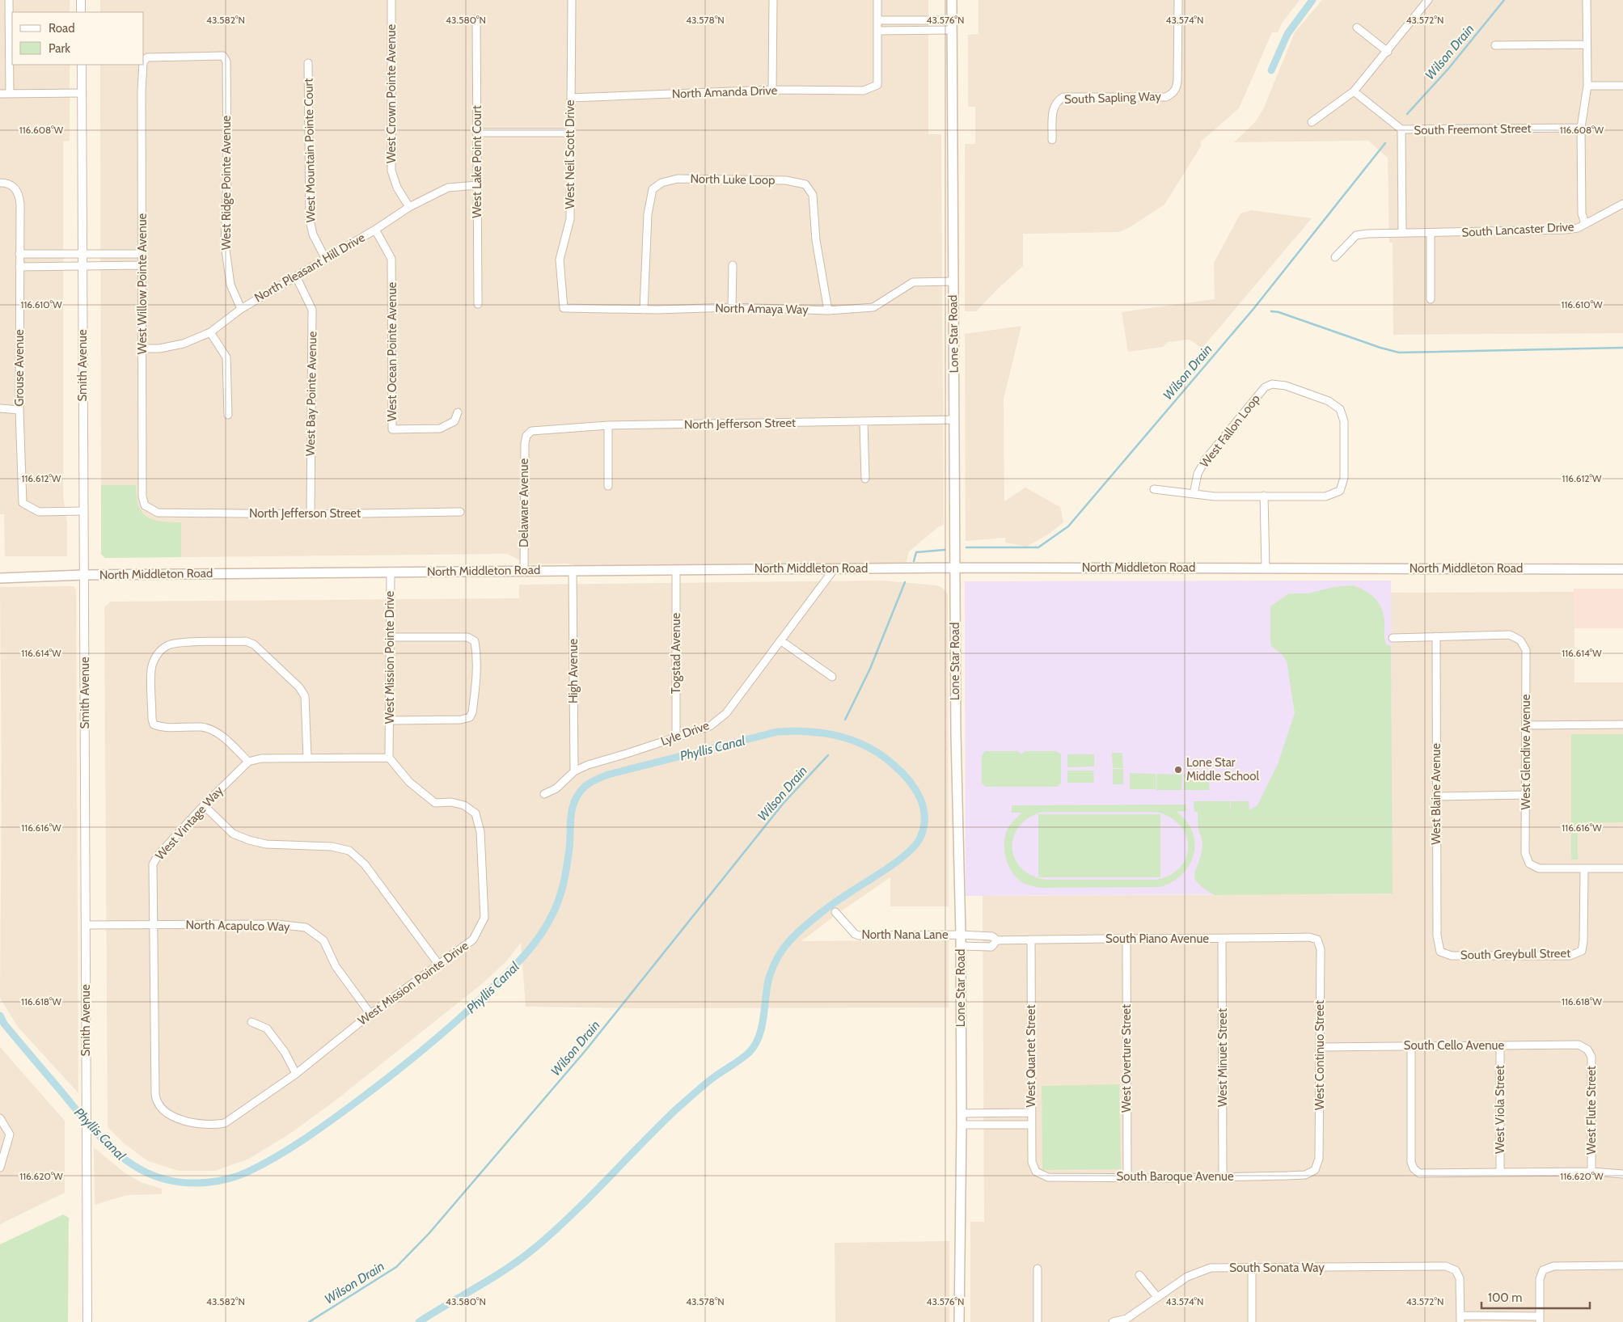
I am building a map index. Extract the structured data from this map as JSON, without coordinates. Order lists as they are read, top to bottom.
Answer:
{
  "streets": {
    "main road": ["Lone Star Road", "North Middleton Road"],
    "street": [
      "North Amanda Drive",
      "West Crown Pointe Avenue",
      "South Sapling Way",
      "South Freemont Street",
      "West Mountain Pointe Court",
      "West Neil Scott Drive",
      "West Lake Point Court",
      "North Luke Loop",
      "West Ridge Pointe Avenue",
      "South Lancaster Drive",
      "North Pleasant Hill Drive",
      "West Willow Pointe Avenue",
      "North Amaya Way",
      "West Ocean Pointe Avenue",
      "Smith Avenue",
      "Grouse Avenue",
      "West Bay Pointe Avenue",
      "North Jefferson Street",
      "West Fallon Loop",
      "Delaware Avenue",
      "Togstad Avenue",
      "West Mission Pointe Drive",
      "High Avenue",
      "Lyle Drive",
      "West Glendive Avenue",
      "West Blaine Avenue",
      "West Vintage Way",
      "North Acapulco Way",
      "North Nana Lane",
      "South Piano Avenue",
      "South Greybull Street",
      "South Cello Avenue",
      "West Continuo Street",
      "West Quartet Street",
      "West Minuet Street",
      "West Overture Street",
      "West Viola Street",
      "West Flute Street",
      "South Baroque Avenue",
      "South Sonata Way"
    ]
  },
  "crossings": [
    ["North Amanda Drive", "West Neil Scott Drive"],
    ["West Crown Pointe Avenue", "North Pleasant Hill Drive"],
    ["West Mountain Pointe Court", "North Pleasant Hill Drive"],
    ["West Neil Scott Drive", "North Amaya Way"],
    ["West Lake Point Court", "North Pleasant Hill Drive"],
    ["North Luke Loop", "North Amaya Way"],
    ["West Ridge Pointe Avenue", "North Pleasant Hill Drive"],
    ["West Ridge Pointe Avenue", "West Willow Pointe Avenue"],
    ["North Pleasant Hill Drive", "West Willow Pointe Avenue"],
    ["North Pleasant Hill Drive", "West Ocean Pointe Avenue"],
    ["North Pleasant Hill Drive", "West Bay Pointe Avenue"],
    ["West Willow Pointe Avenue", "North Jefferson Street"],
    ["North Amaya Way", "Lone Star Road"],
    ["Lone Star Road", "North Jefferson Street"],
    ["Lone Star Road", "North Middleton Road"],
    ["Lone Star Road", "North Nana Lane"],
    ["Lone Star Road", "South Piano Avenue"],
    ["Smith Avenue", "Grouse Avenue"],
    ["Smith Avenue", "North Middleton Road"],
    ["Smith Avenue", "North Acapulco Way"],
    ["West Bay Pointe Avenue", "North Jefferson Street"],
    ["North Jefferson Street", "Delaware Avenue"],
    ["Delaware Avenue", "North Middleton Road"],
    ["North Middleton Road", "Togstad Avenue"],
    ["North Middleton Road", "West Mission Pointe Drive"],
    ["North Middleton Road", "High Avenue"],
    ["North Middleton Road", "Lyle Drive"],
    ["Togstad Avenue", "Lyle Drive"],
    ["West Mission Pointe Drive", "West Vintage Way"],
    ["West Mission Pointe Drive", "North Acapulco Way"],
    ["High Avenue", "Lyle Drive"],
    ["West Glendive Avenue", "West Blaine Avenue"],
    ["West Glendive Avenue", "South Greybull Street"],
    ["West Blaine Avenue", "South Greybull Street"],
    ["West Vintage Way", "North Acapulco Way"],
    ["North Nana Lane", "South Piano Avenue"],
    ["South Piano Avenue", "West Continuo Street"],
    ["South Piano Avenue", "West Quartet Street"],
    ["South Piano Avenue", "West Minuet Street"],
    ["South Piano Avenue", "West Overture Street"],
    ["South Cello Avenue", "West Continuo Street"],
    ["South Cello Avenue", "West Viola Street"],
    ["South Cello Avenue", "West Flute Street"],
    ["West Continuo Street", "South Baroque Avenue"],
    ["West Quartet Street", "South Baroque Avenue"],
    ["West Minuet Street", "South Baroque Avenue"],
    ["West Overture Street", "South Baroque Avenue"]
  ],
  "water": ["Wilson Drain", "Phyllis Canal"],
  "places": ["Lone Star Middle School"],
  "legend": ["Road", "Park"],
  "scale_bar": "100 m",
  "coordinates": [
    "43.582°N",
    "43.580°N",
    "43.578°N",
    "43.576°N",
    "43.574°N",
    "43.572°N",
    "116.608°W",
    "116.610°W",
    "116.612°W",
    "116.614°W",
    "116.616°W",
    "116.618°W",
    "116.620°W"
  ]
}
